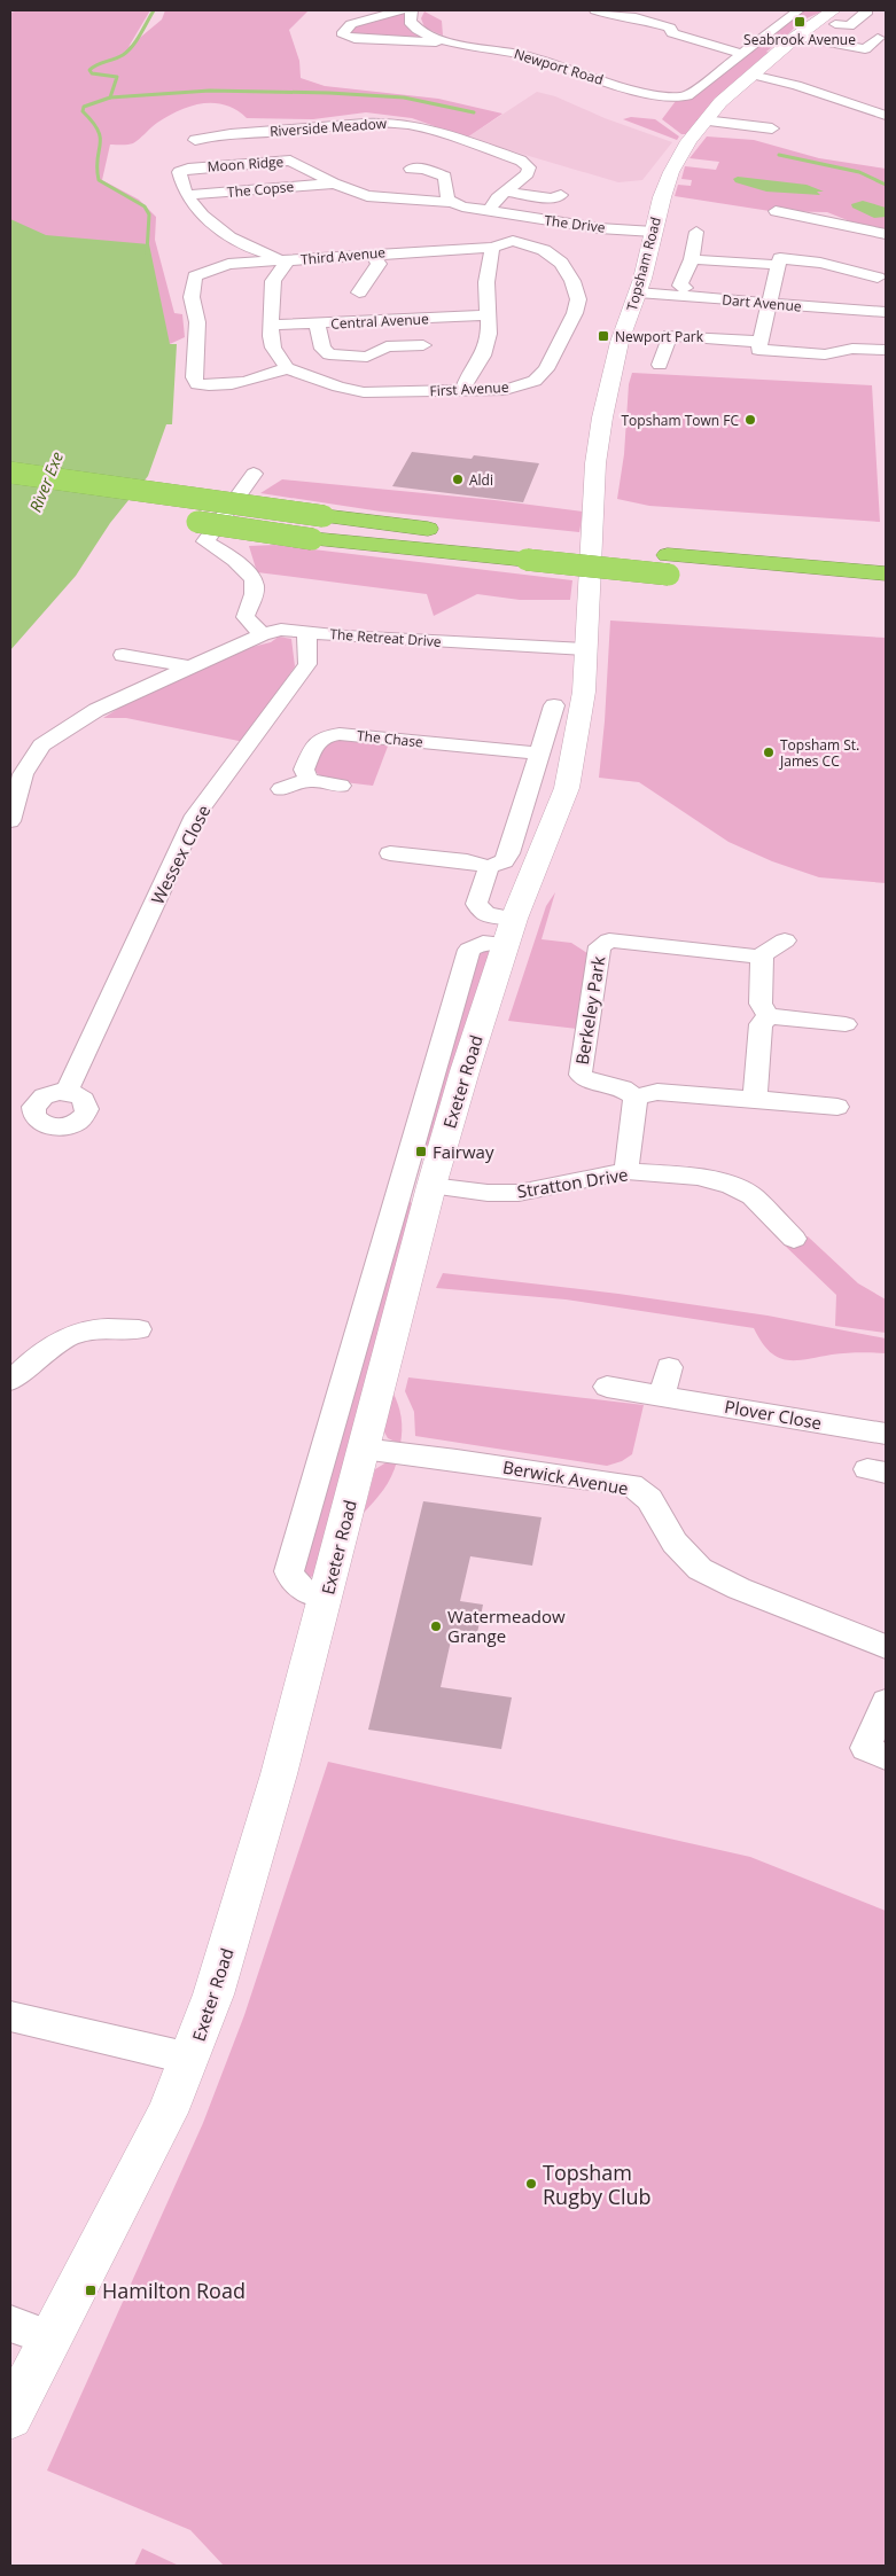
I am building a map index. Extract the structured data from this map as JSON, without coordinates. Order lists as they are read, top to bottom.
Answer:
{
  "streets": {
    "street": [
      "Newport Road",
      "Riverside Meadow",
      "Moon Ridge",
      "The Copse",
      "The Drive",
      "Third Avenue",
      "Topsham Road",
      "Dart Avenue",
      "Central Avenue",
      "First Avenue",
      "The Retreat Drive",
      "The Chase",
      "Wessex Close",
      "Berkeley Park",
      "Exeter Road",
      "Stratton Drive",
      "Plover Close",
      "Berwick Avenue"
    ]
  },
  "crossings": [
    ["Riverside Meadow", "The Drive"],
    ["Moon Ridge", "The Copse"],
    ["Moon Ridge", "The Drive"],
    ["Moon Ridge", "Third Avenue"],
    ["The Drive", "Topsham Road"],
    ["Third Avenue", "Central Avenue"],
    ["Third Avenue", "First Avenue"],
    ["Topsham Road", "Dart Avenue"],
    ["Topsham Road", "The Retreat Drive"],
    ["Topsham Road", "Exeter Road"],
    ["The Retreat Drive", "Wessex Close"],
    ["The Retreat Drive", "Exeter Road"],
    ["Exeter Road", "Stratton Drive"],
    ["Exeter Road", "Berwick Avenue"]
  ],
  "water": ["River Exe"],
  "places": {
    "transit": [
      "Seabrook Avenue",
      "Newport Park",
      "Fairway",
      "Hamilton Road"
    ],
    "other": [
      "Topsham Town FC",
      "Aldi",
      "Topsham St. James CC",
      "Watermeadow Grange",
      "Topsham Rugby Club"
    ]
  }
}
